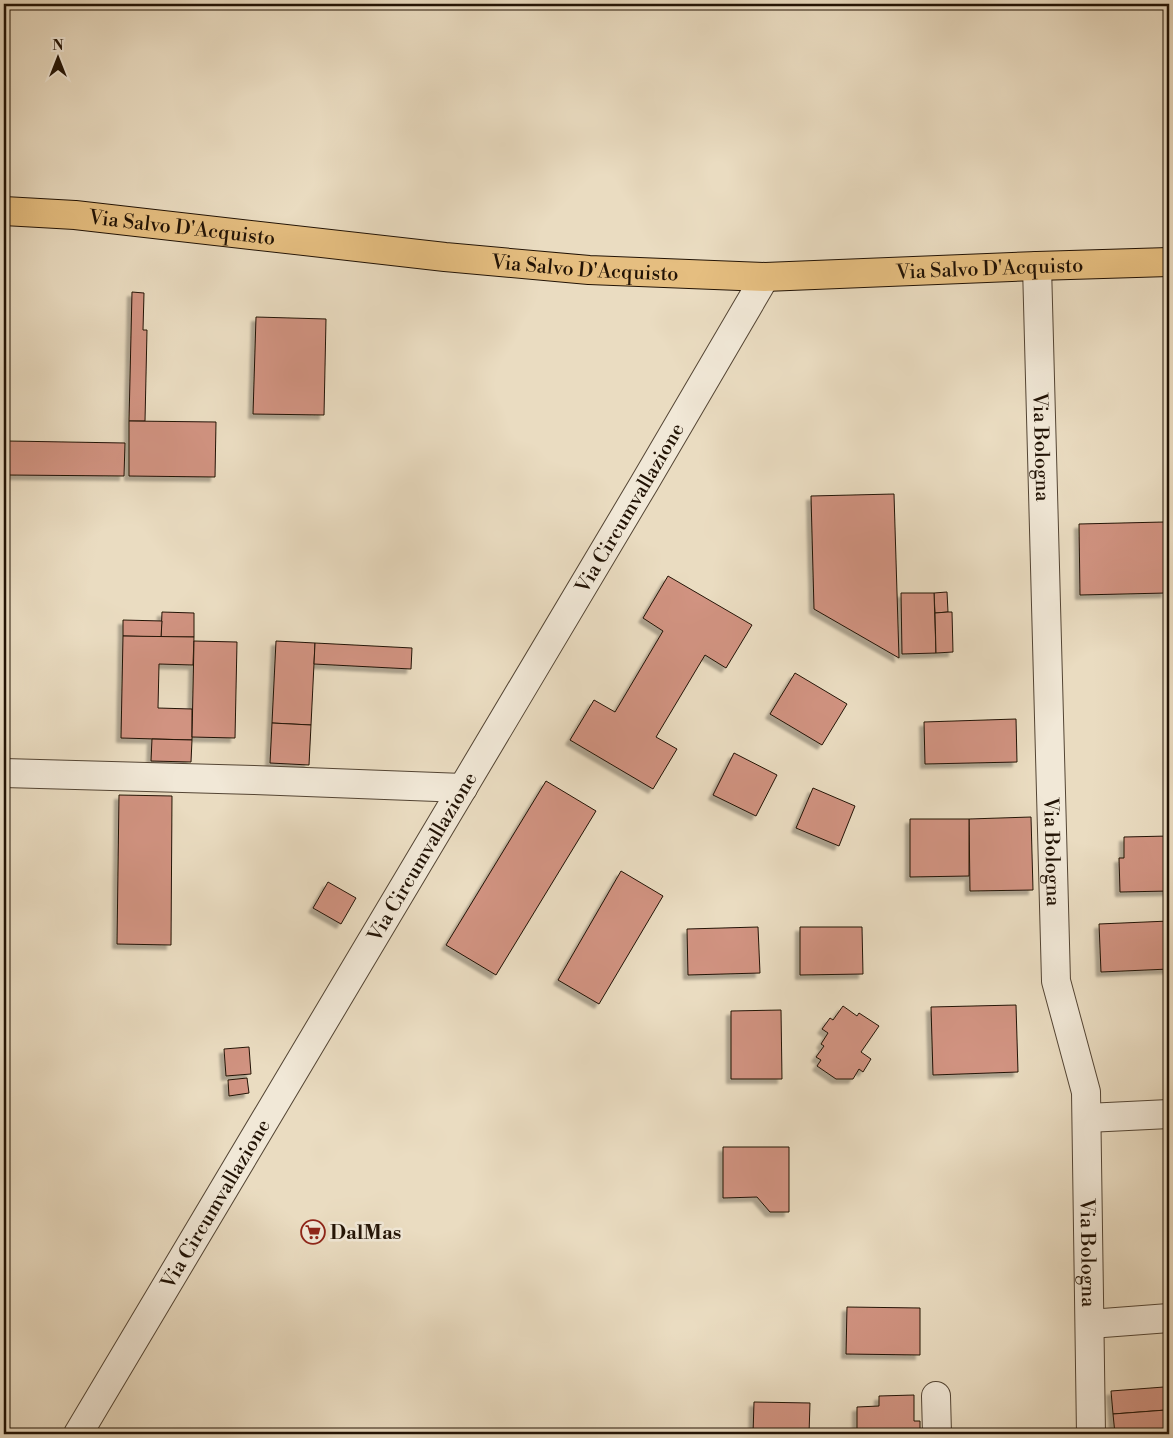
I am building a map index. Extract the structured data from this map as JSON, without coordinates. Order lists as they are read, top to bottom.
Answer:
{
  "streets": {
    "main road": ["Via Salvo D'Acquisto"],
    "street": ["Via Bologna", "Via Circumvallazione"]
  },
  "crossings": [
    ["Via Salvo D'Acquisto", "Via Bologna"],
    ["Via Salvo D'Acquisto", "Via Circumvallazione"]
  ],
  "places": {
    "supermarket": ["DalMas"]
  },
  "north": "top"
}
